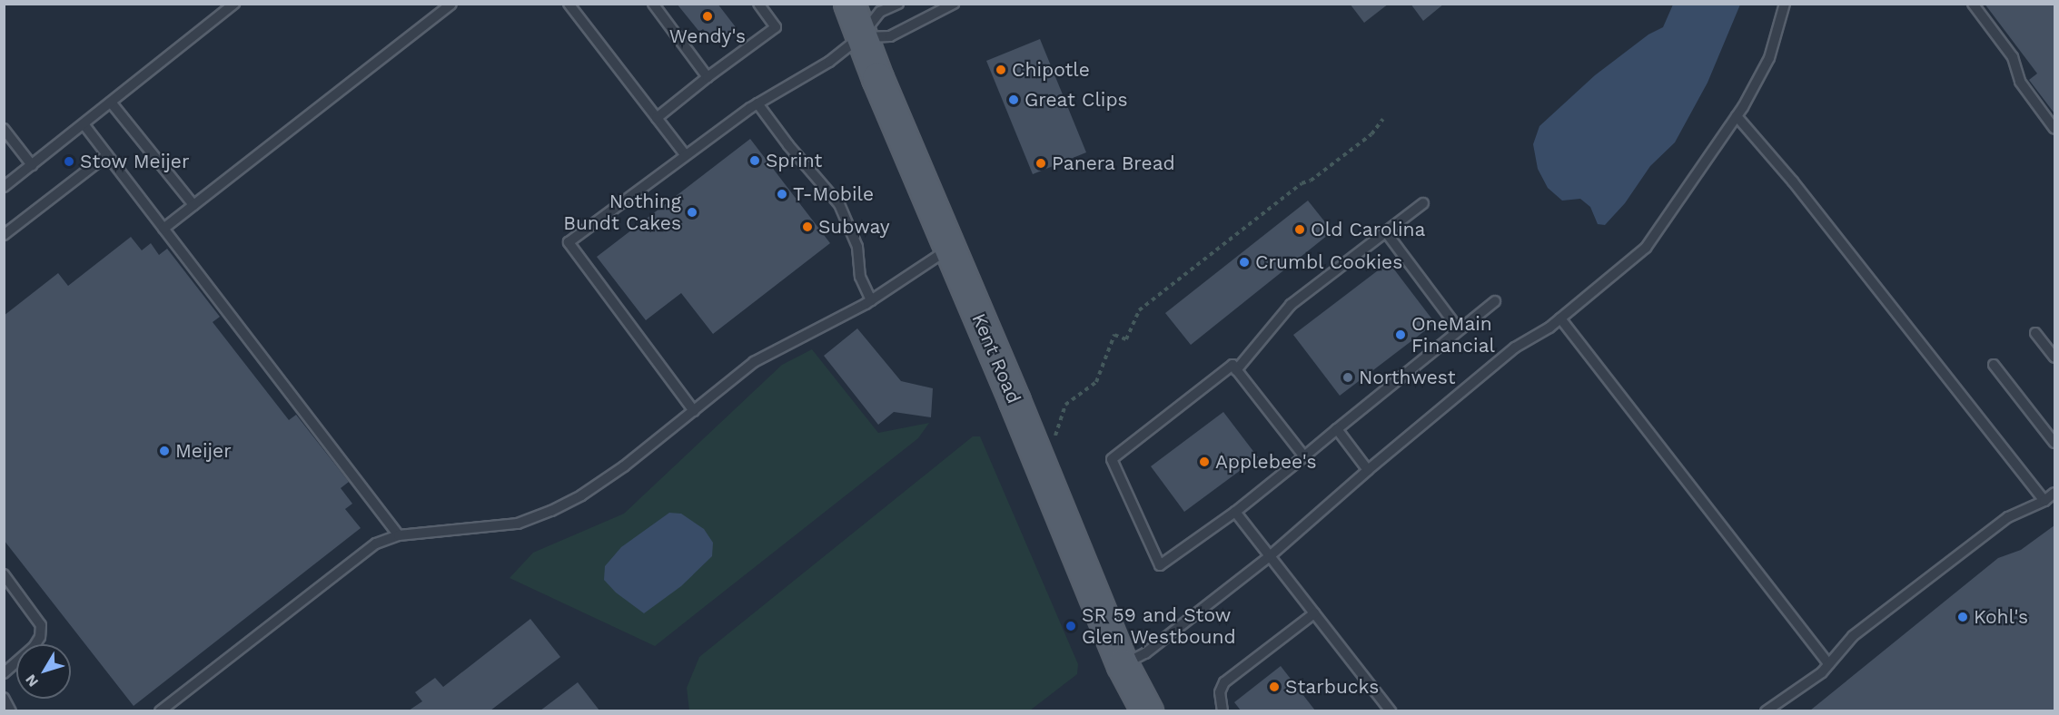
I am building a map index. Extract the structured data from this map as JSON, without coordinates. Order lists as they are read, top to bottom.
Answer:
{
  "streets": {
    "main road": ["Kent Road"]
  },
  "places": [
    "Wendy's",
    "Chipotle",
    "Great Clips",
    "Sprint",
    "Stow Meijer",
    "Panera Bread",
    "T-Mobile",
    "Nothing Bundt Cakes",
    "Subway",
    "Old Carolina",
    "Crumbl Cookies",
    "OneMain Financial",
    "Northwest",
    "Meijer",
    "Applebee's",
    "Kohl's",
    "SR 59 and Stow Glen Westbound",
    "Starbucks"
  ],
  "north": "bottom left"
}
